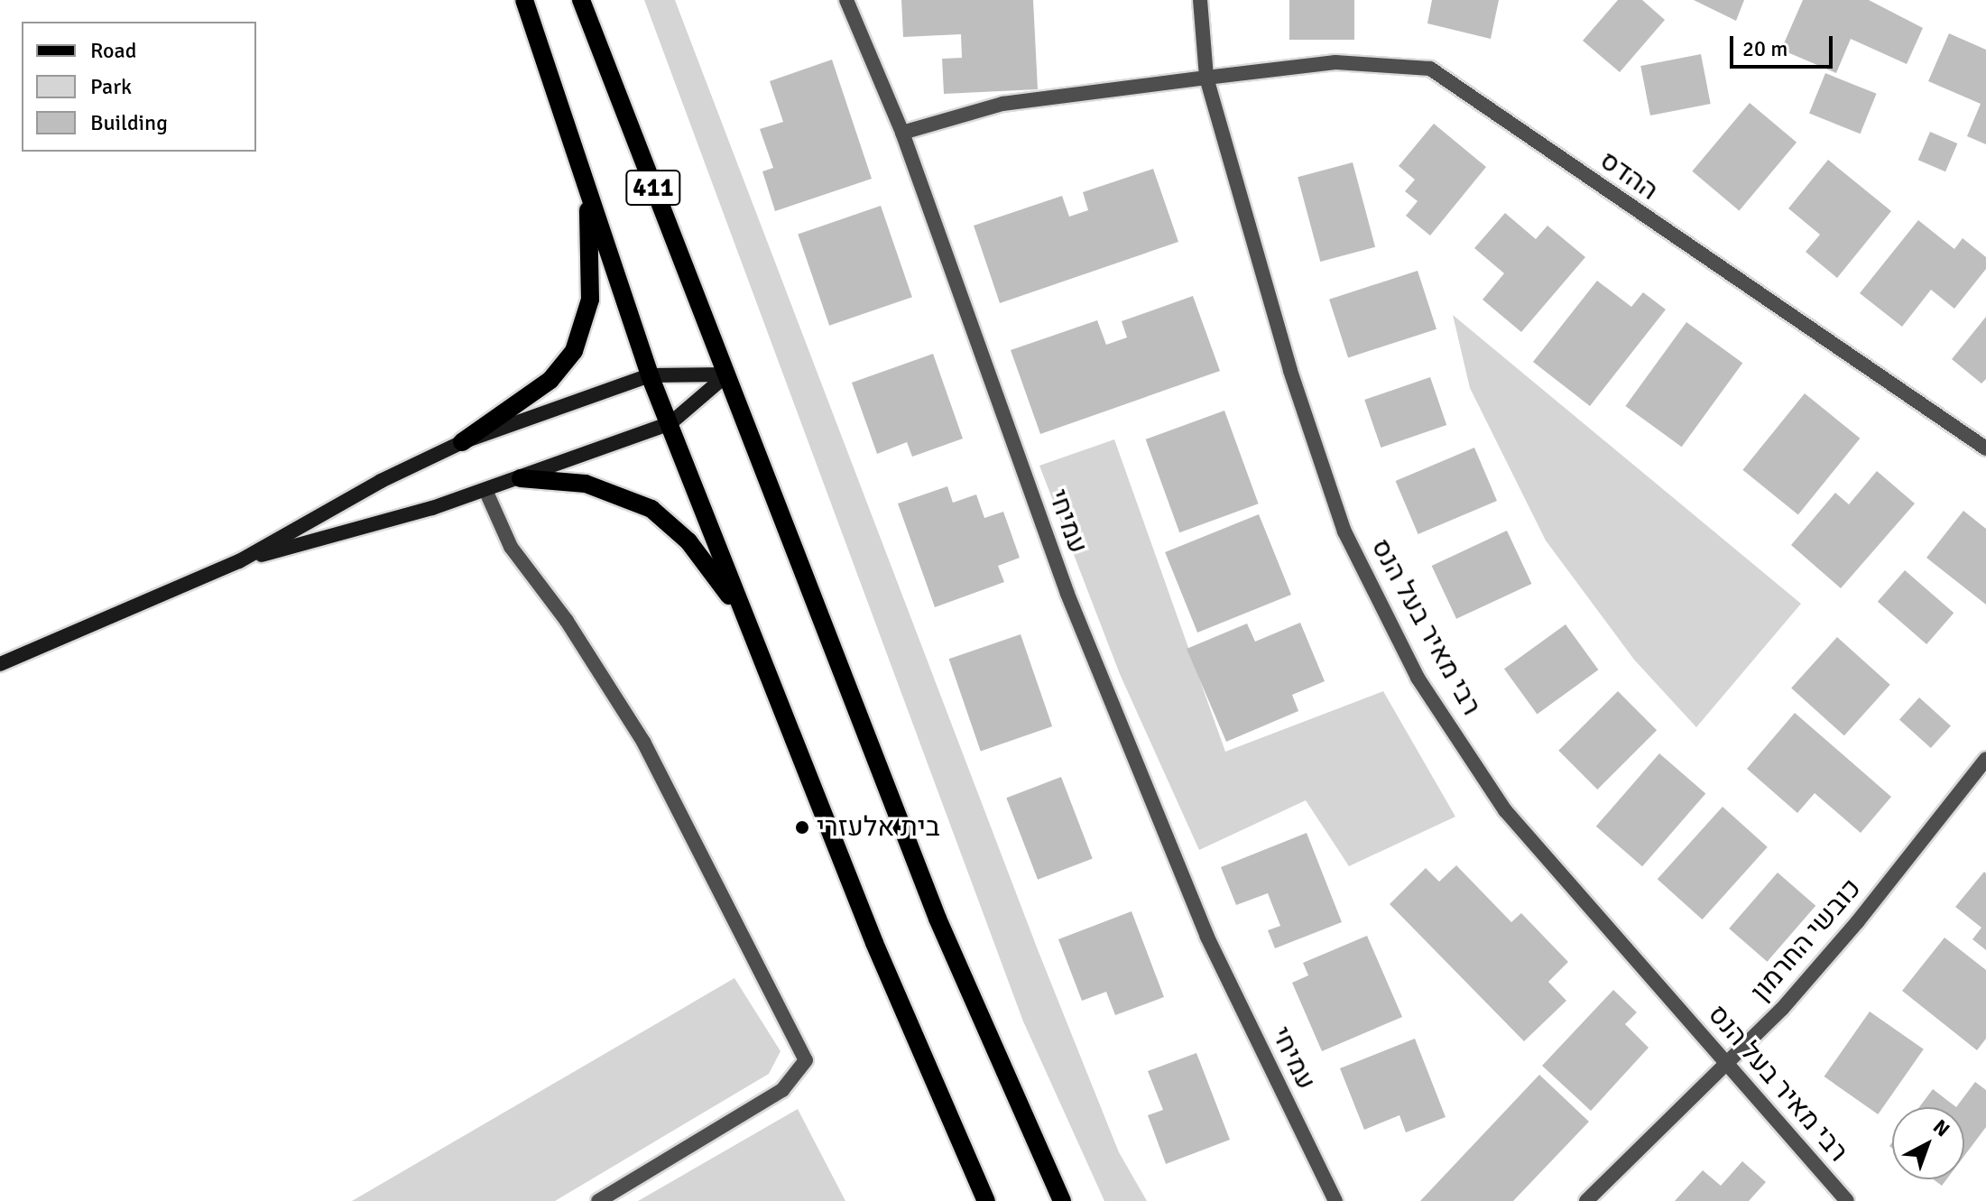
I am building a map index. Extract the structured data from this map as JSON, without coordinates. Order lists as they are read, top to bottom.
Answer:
{
  "streets": {
    "main road": ["411"],
    "street": [
      "ההדס",
      "עמיחי",
      "רבי מאיר בעל הנס",
      "כובשי החרמון"
    ]
  },
  "crossings": [
    ["ההדס", "רבי מאיר בעל הנס"],
    ["רבי מאיר בעל הנס", "כובשי החרמון"]
  ],
  "places": ["בית אלעזרי"],
  "legend": ["Road", "Park", "Building"],
  "scale_bar": "20 m",
  "north": "top right"
}
